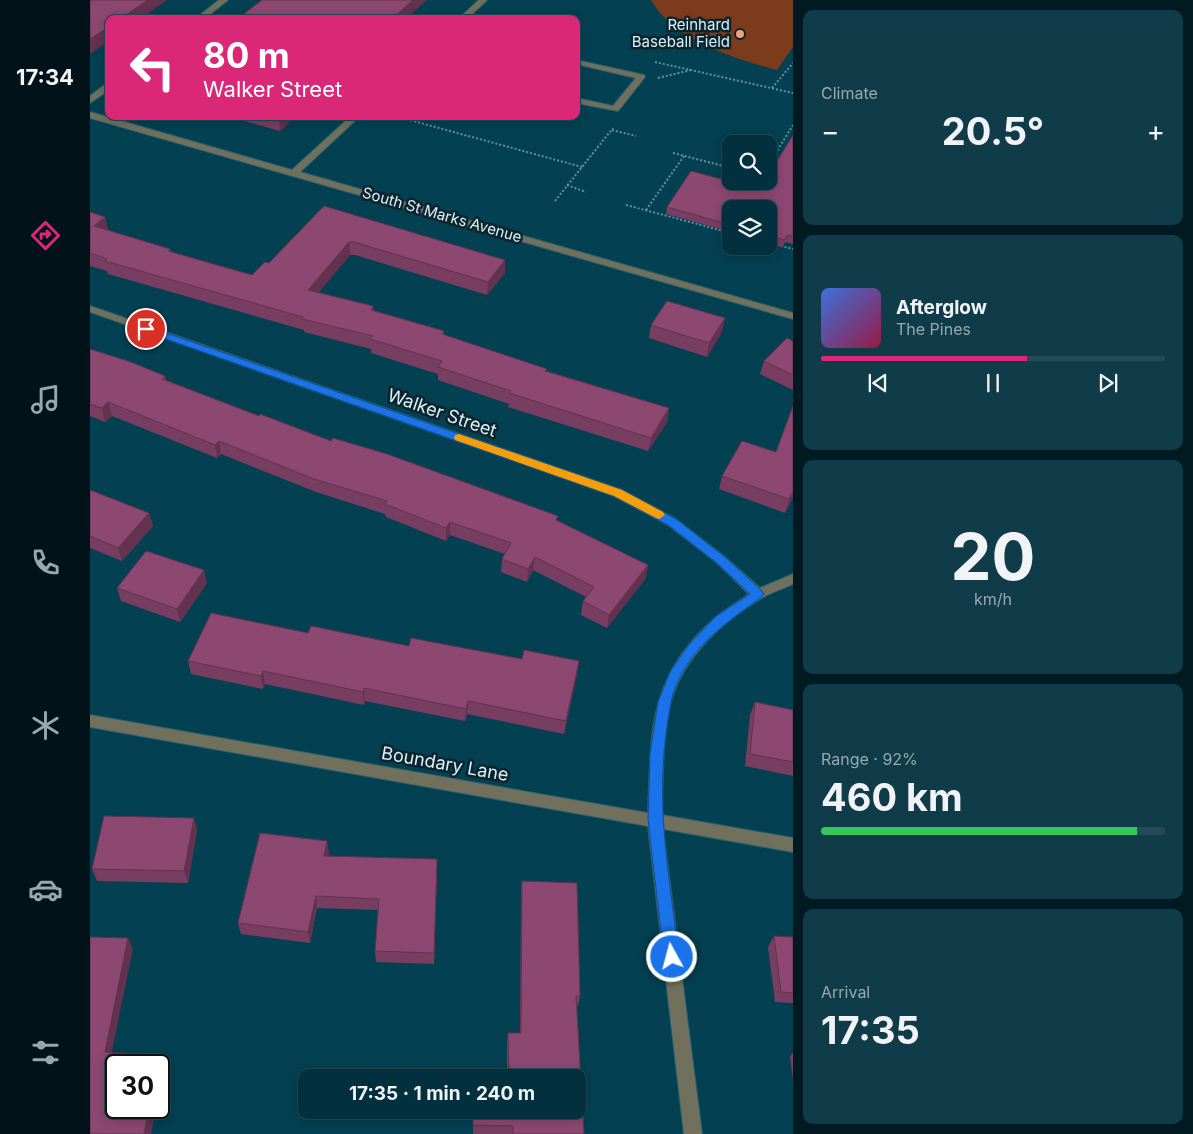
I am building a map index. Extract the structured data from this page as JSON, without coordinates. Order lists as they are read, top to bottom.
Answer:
{
  "streets": {
    "street": ["South St Marks Avenue", "Walker Street", "Boundary Lane"]
  },
  "places": ["Reinhard Baseball Field"],
  "page": {
    "tabs": "17:34",
    "tile": [
      "Climate",
      ["20", "km/h"],
      ["Range · 92%", "460 km"],
      ["Arrival", "17:35"]
    ],
    "turn": ["80 m", "Walker Street"],
    "heat": ["−", "20.5°", "+"],
    "song": ["Afterglow", "The Pines"],
    "limit": "30",
    "trip": "17:35 · 1 min · 240 m"
  }
}
